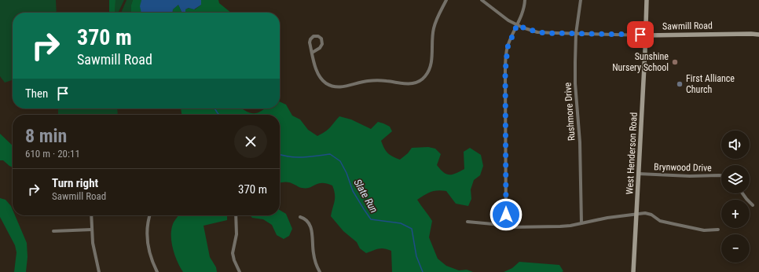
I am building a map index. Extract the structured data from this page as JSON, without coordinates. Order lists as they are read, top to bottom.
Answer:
{
  "streets": {
    "main road": ["Sawmill Road", "West Henderson Road"],
    "street": ["Rushmore Drive", "Brynwood Drive"]
  },
  "crossings": [
    ["Sawmill Road", "Rushmore Drive"],
    ["Sawmill Road", "West Henderson Road"],
    ["West Henderson Road", "Brynwood Drive"]
  ],
  "water": ["Slate Run"],
  "places": ["Sunshine Nursery School", "First Alliance Church"],
  "page": {
    "turn": ["370 m", "Sawmill Road"],
    "then": "Then",
    "heading": ["8 min", "610 m · 20:11"],
    "map_buttons": ["+", "−"],
    "list": [
      {
        "name": "Turn right",
        "note": "Sawmill Road",
        "value": "370 m"
      }
    ]
  }
}
